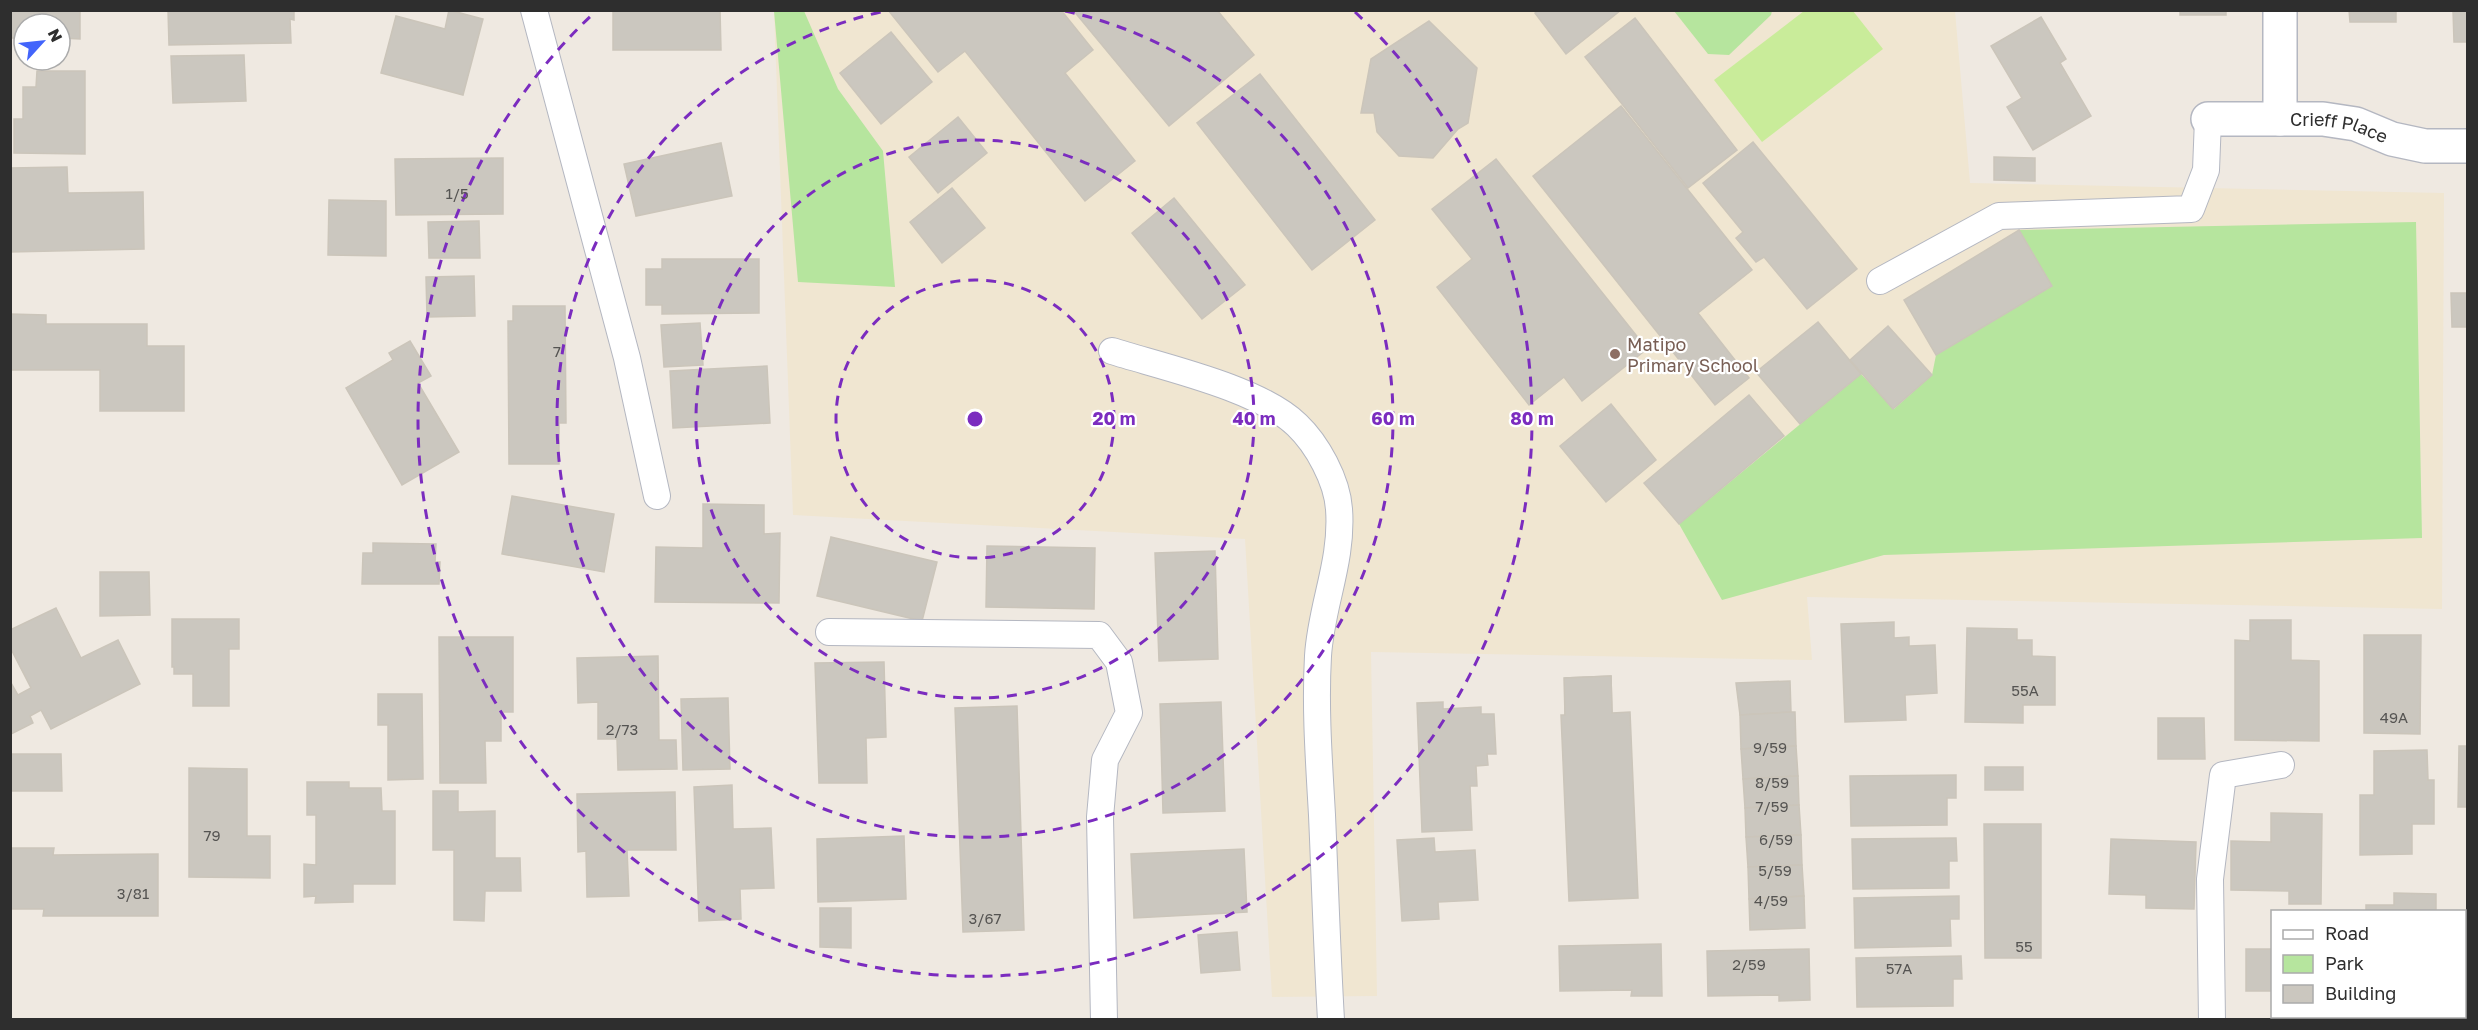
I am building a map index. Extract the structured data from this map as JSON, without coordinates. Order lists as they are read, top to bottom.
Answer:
{
  "streets": {
    "street": ["Crieff Place"]
  },
  "places": ["Matipo Primary School"],
  "house_numbers": [
    "1/5",
    "7",
    "55A",
    "49A",
    "2/73",
    "9/59",
    "8/59",
    "7/59",
    "79",
    "6/59",
    "5/59",
    "3/81",
    "4/59",
    "3/67",
    "55",
    "2/59",
    "57A"
  ],
  "legend": ["Road", "Park", "Building"],
  "north": "top right",
  "rings": [
    "20 m",
    "40 m",
    "60 m",
    "80 m"
  ]
}
